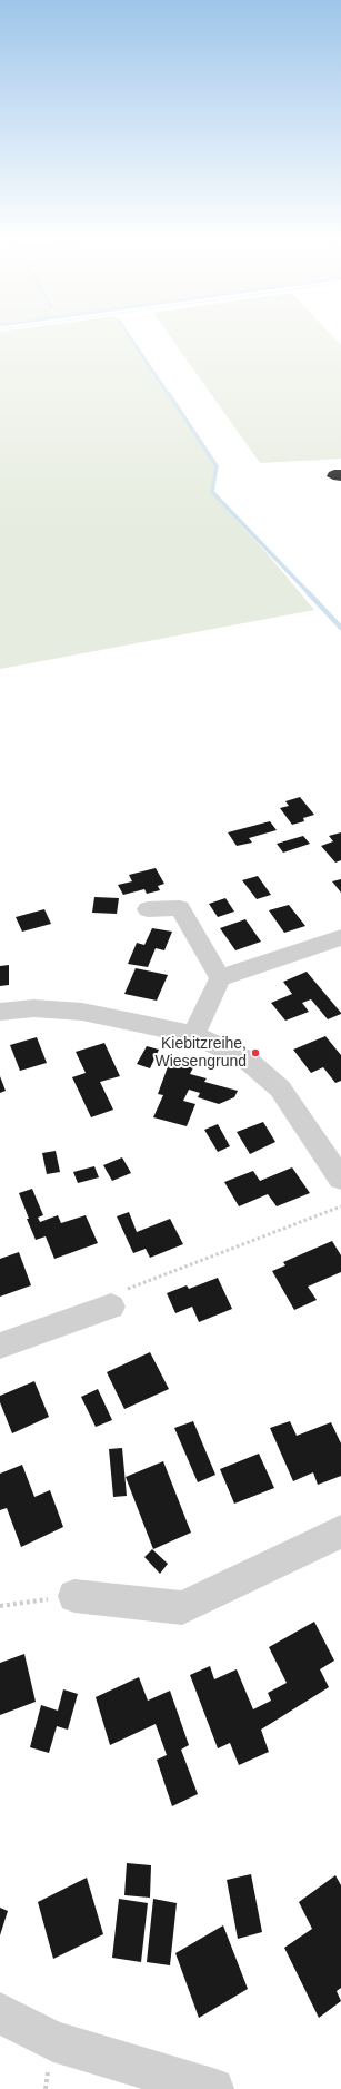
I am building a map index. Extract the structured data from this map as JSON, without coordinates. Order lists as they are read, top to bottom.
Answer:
{
  "places": ["Kiebitzreihe, Wiesengrund"]
}
